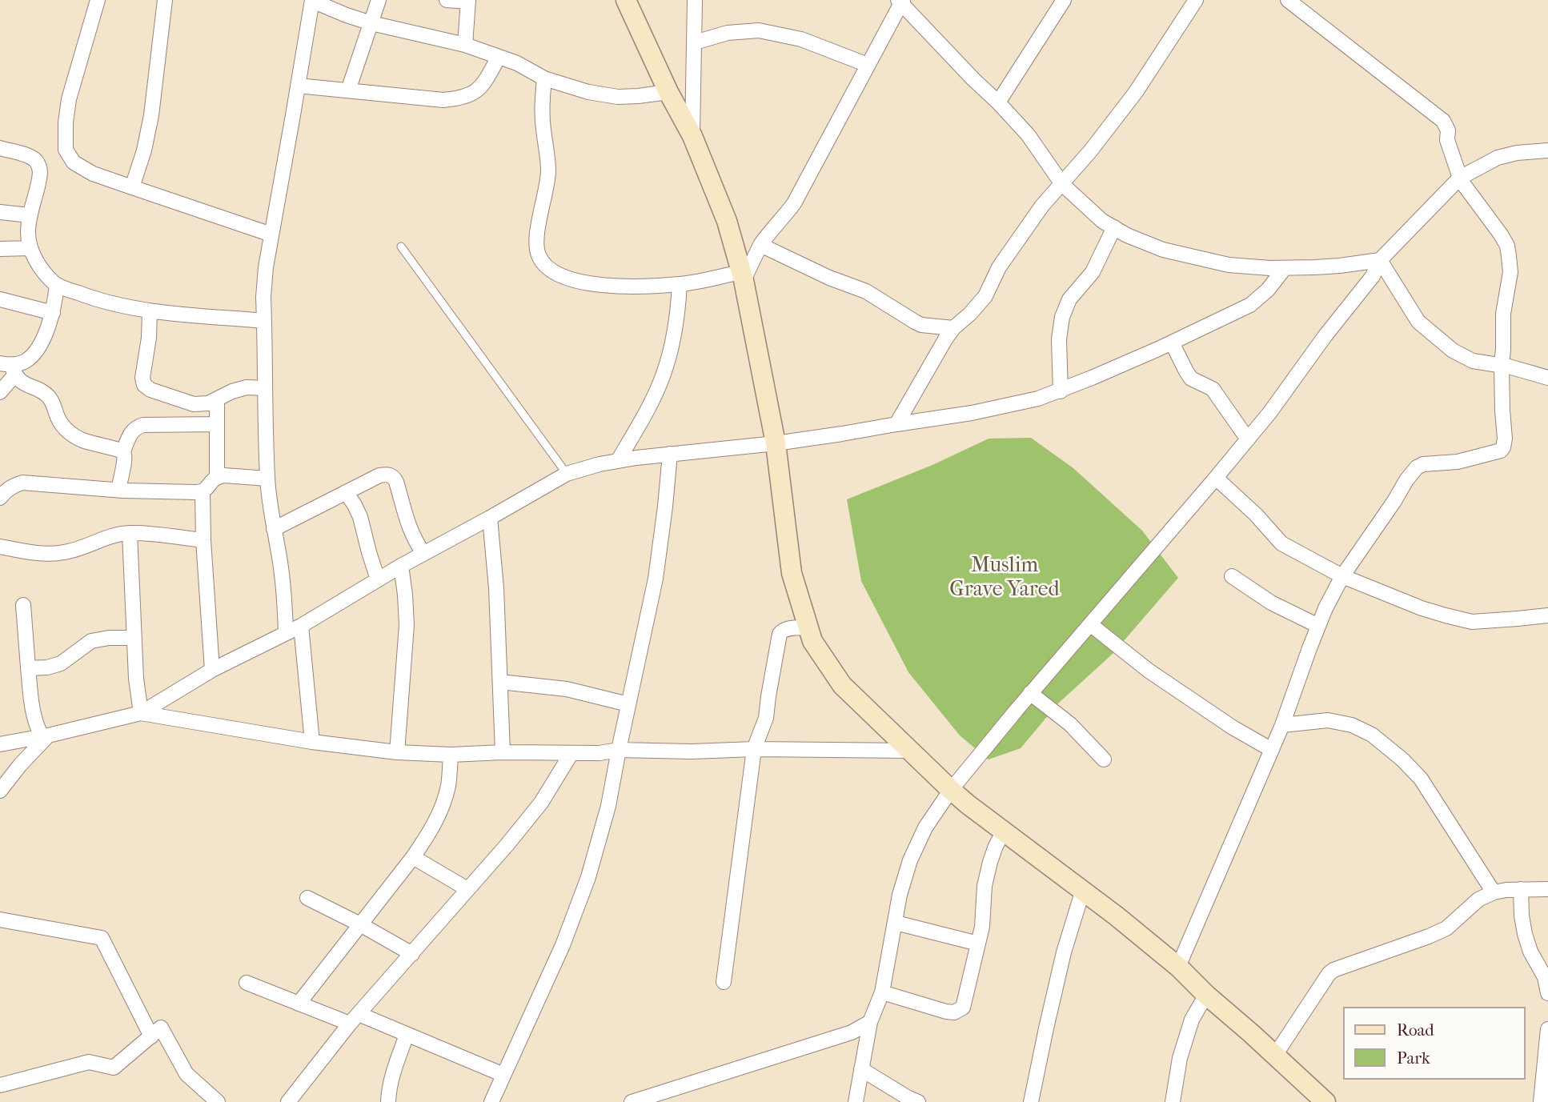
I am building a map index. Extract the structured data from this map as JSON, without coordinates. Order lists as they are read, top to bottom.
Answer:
{
  "parks": ["Muslim Grave Yared"],
  "legend": ["Road", "Park"]
}
